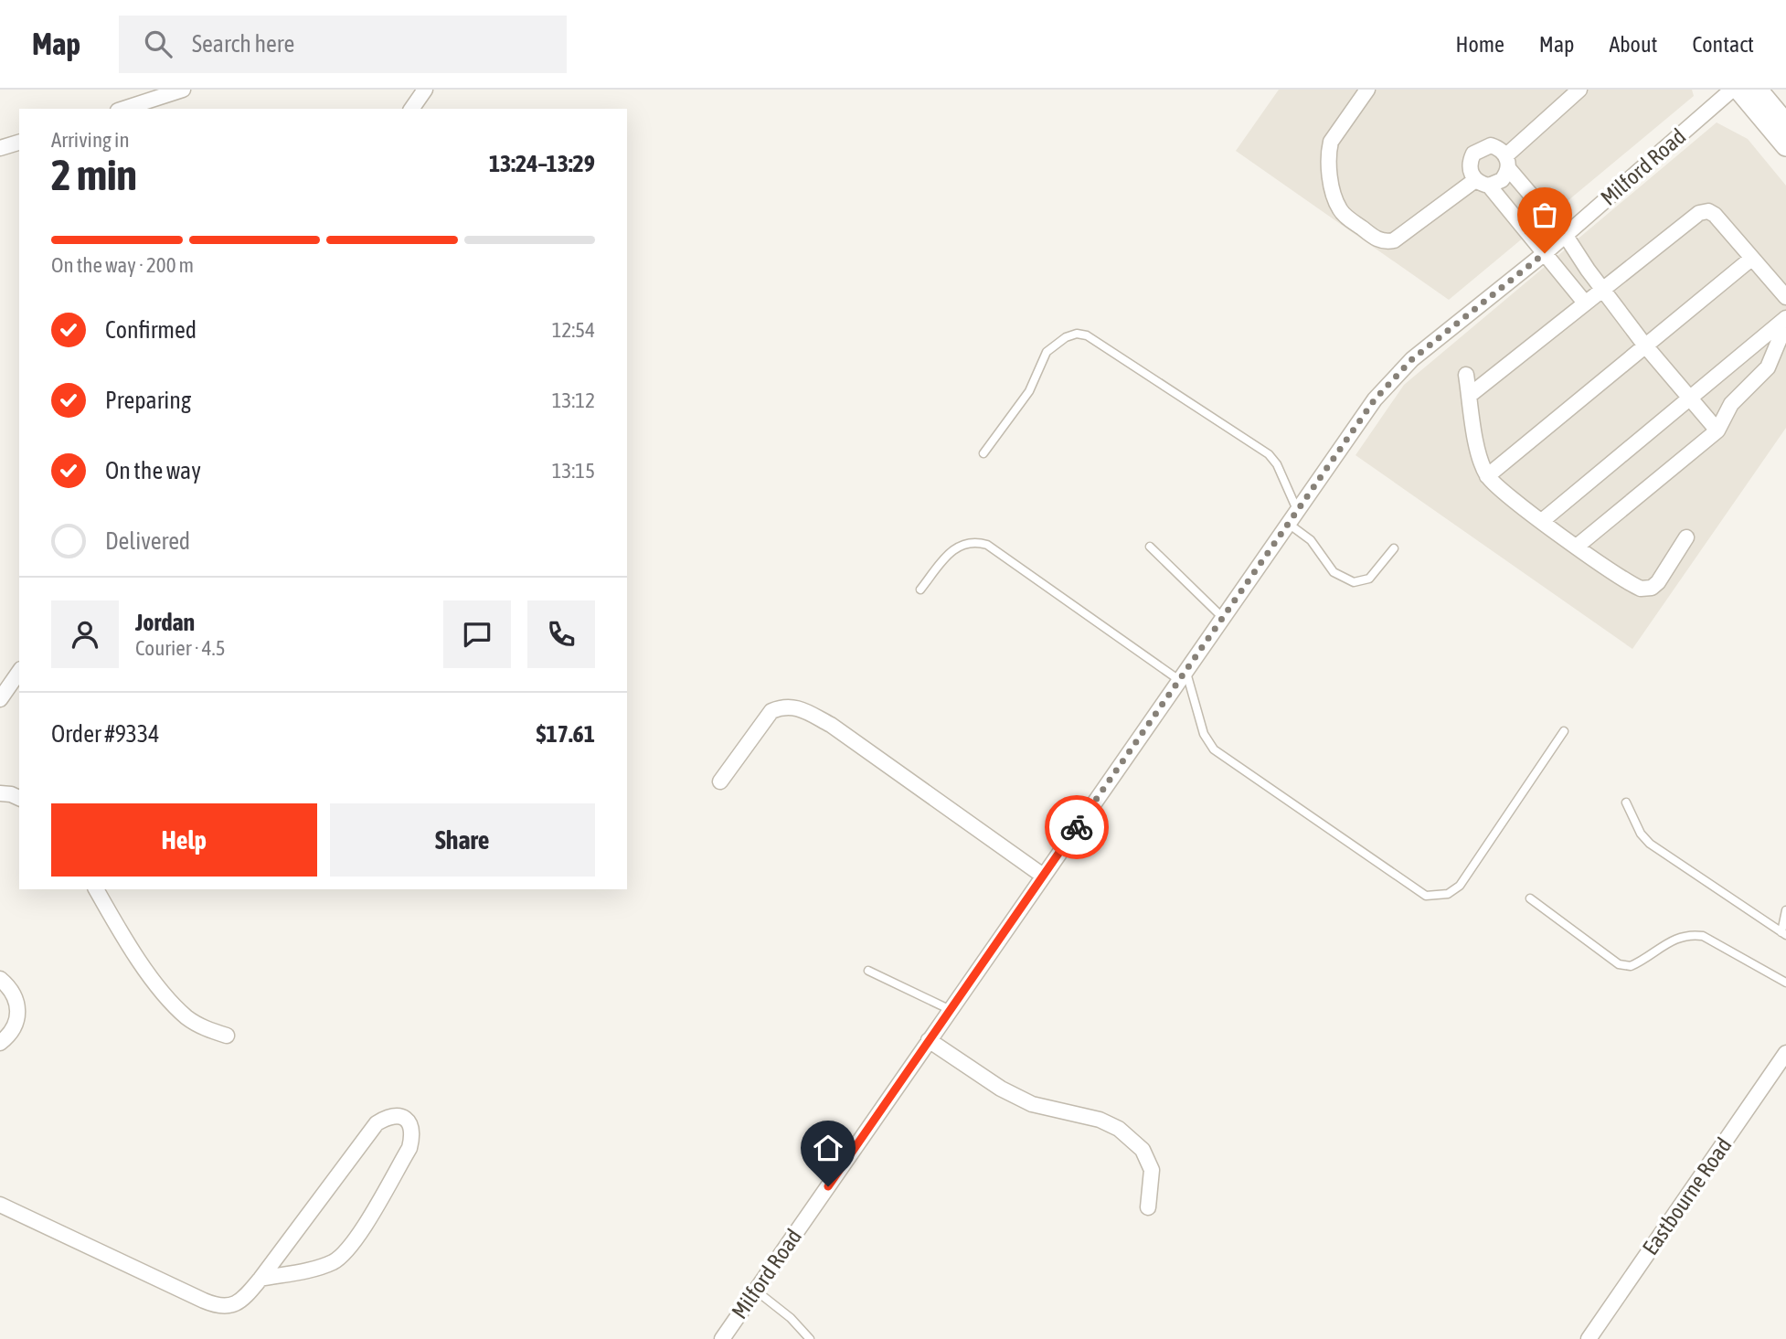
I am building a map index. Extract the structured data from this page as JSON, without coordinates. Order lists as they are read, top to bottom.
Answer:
{
  "streets": {
    "street": ["Milford Road", "Eastbourne Road"]
  },
  "page": {
    "header": "Map",
    "search": "Search here",
    "nav": [
      "Home",
      "Map",
      "About",
      "Contact"
    ],
    "heading": ["2 min", "Arriving in", "13:24–13:29"],
    "panel": [
      "Jordan",
      "Courier · 4.5",
      "Order #9334",
      "$17.61"
    ],
    "bar": "On the way · 200 m",
    "list": [
      ["Confirmed", "12:54"],
      ["Preparing", "13:12"],
      ["On the way", "13:15"],
      "Delivered"
    ],
    "buttons": ["Help", "Share"]
  }
}
